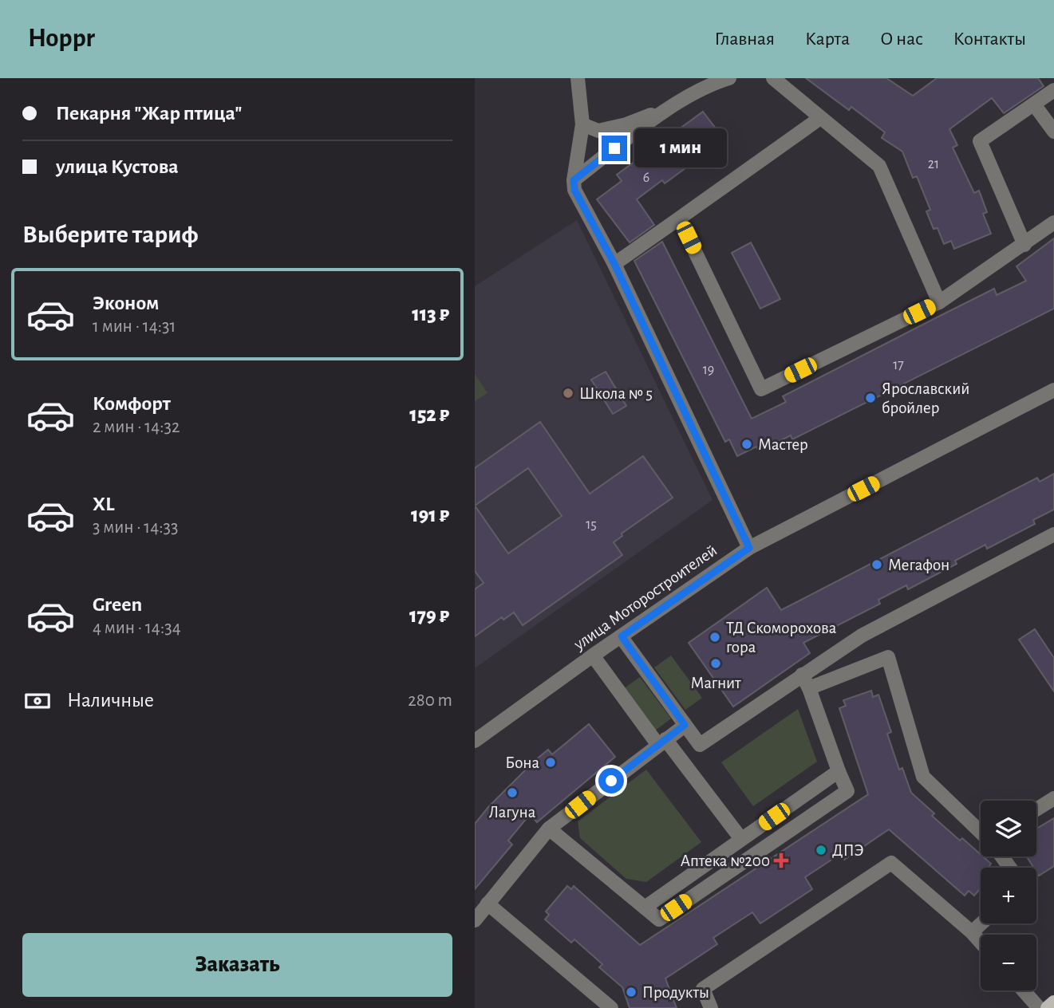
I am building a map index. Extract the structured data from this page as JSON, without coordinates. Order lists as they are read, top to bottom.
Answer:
{
  "streets": {
    "street": ["улица Моторостроителей"]
  },
  "places": {
    "other": [
      "Школа № 5",
      "Ярославский бройлер",
      "Мастер",
      "Мегафон",
      "ТД Скоморохова гора",
      "Магнит",
      "Бона",
      "Лагуна",
      "ДПЭ",
      "Продукты"
    ],
    "health": ["Аптека №200"]
  },
  "house_numbers": [
    "21",
    "6",
    "17",
    "19",
    "15"
  ],
  "page": {
    "header": "Hoppr",
    "nav": [
      "Главная",
      "Карта",
      "О нас",
      "Контакты"
    ],
    "banner": ["Пекарня \"Жар птица\"", "улица Кустова"],
    "bubble": "1 мин",
    "heading": "Выберите тариф",
    "list": [
      {
        "name": "Эконом",
        "note": "1 мин · 14:31",
        "value": "113 ₽"
      },
      {
        "name": "Комфорт",
        "note": "2 мин · 14:32",
        "value": "152 ₽"
      },
      {
        "name": "XL",
        "note": "3 мин · 14:33",
        "value": "191 ₽"
      },
      {
        "name": "Green",
        "note": "4 мин · 14:34",
        "value": "179 ₽"
      }
    ],
    "pay": ["Наличные", "280 m"],
    "map_buttons": ["+", "−"],
    "buttons": "Заказать"
  }
}
